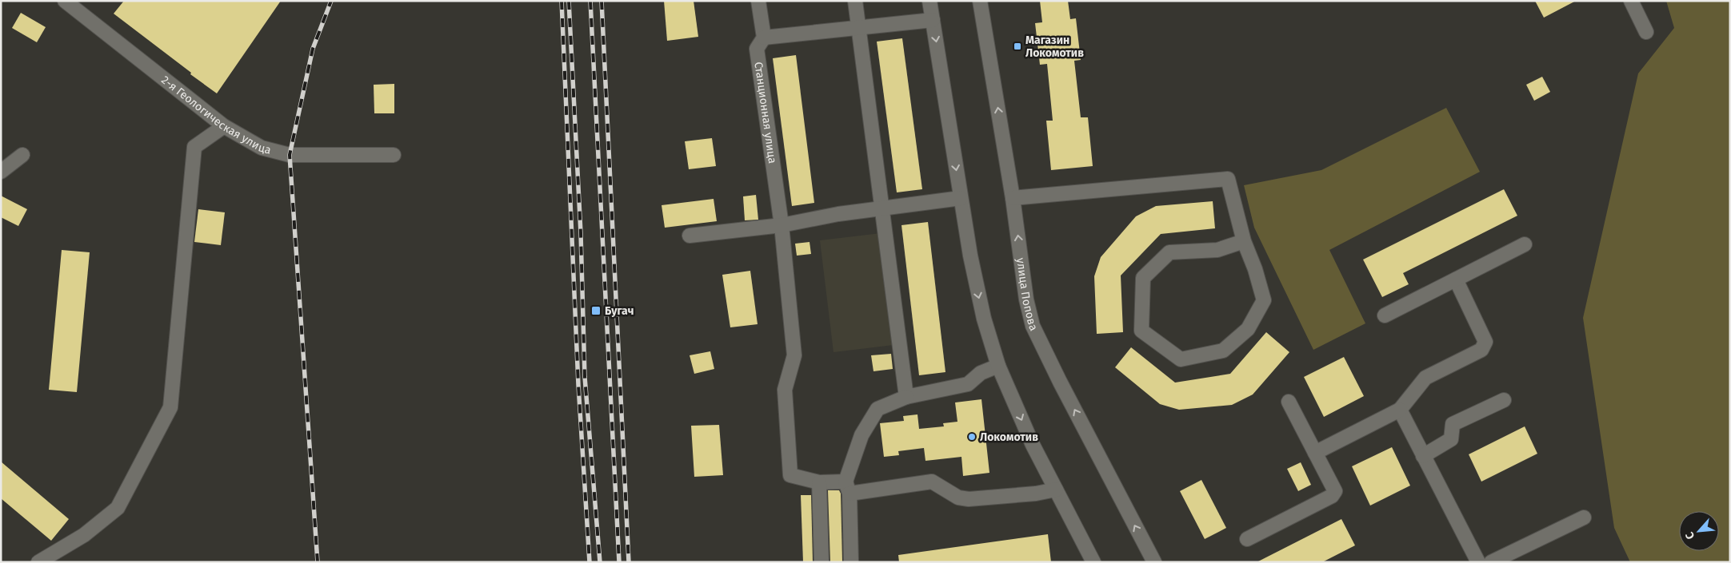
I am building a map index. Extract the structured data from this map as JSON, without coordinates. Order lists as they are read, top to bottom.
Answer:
{
  "streets": {
    "street": ["2-я Геологическая улица", "Станционная улица", "улица Попова"]
  },
  "places": {
    "transit": ["Магазин Локомотив", "Бугач"],
    "other": ["Локомотив"]
  },
  "north": "bottom left"
}
